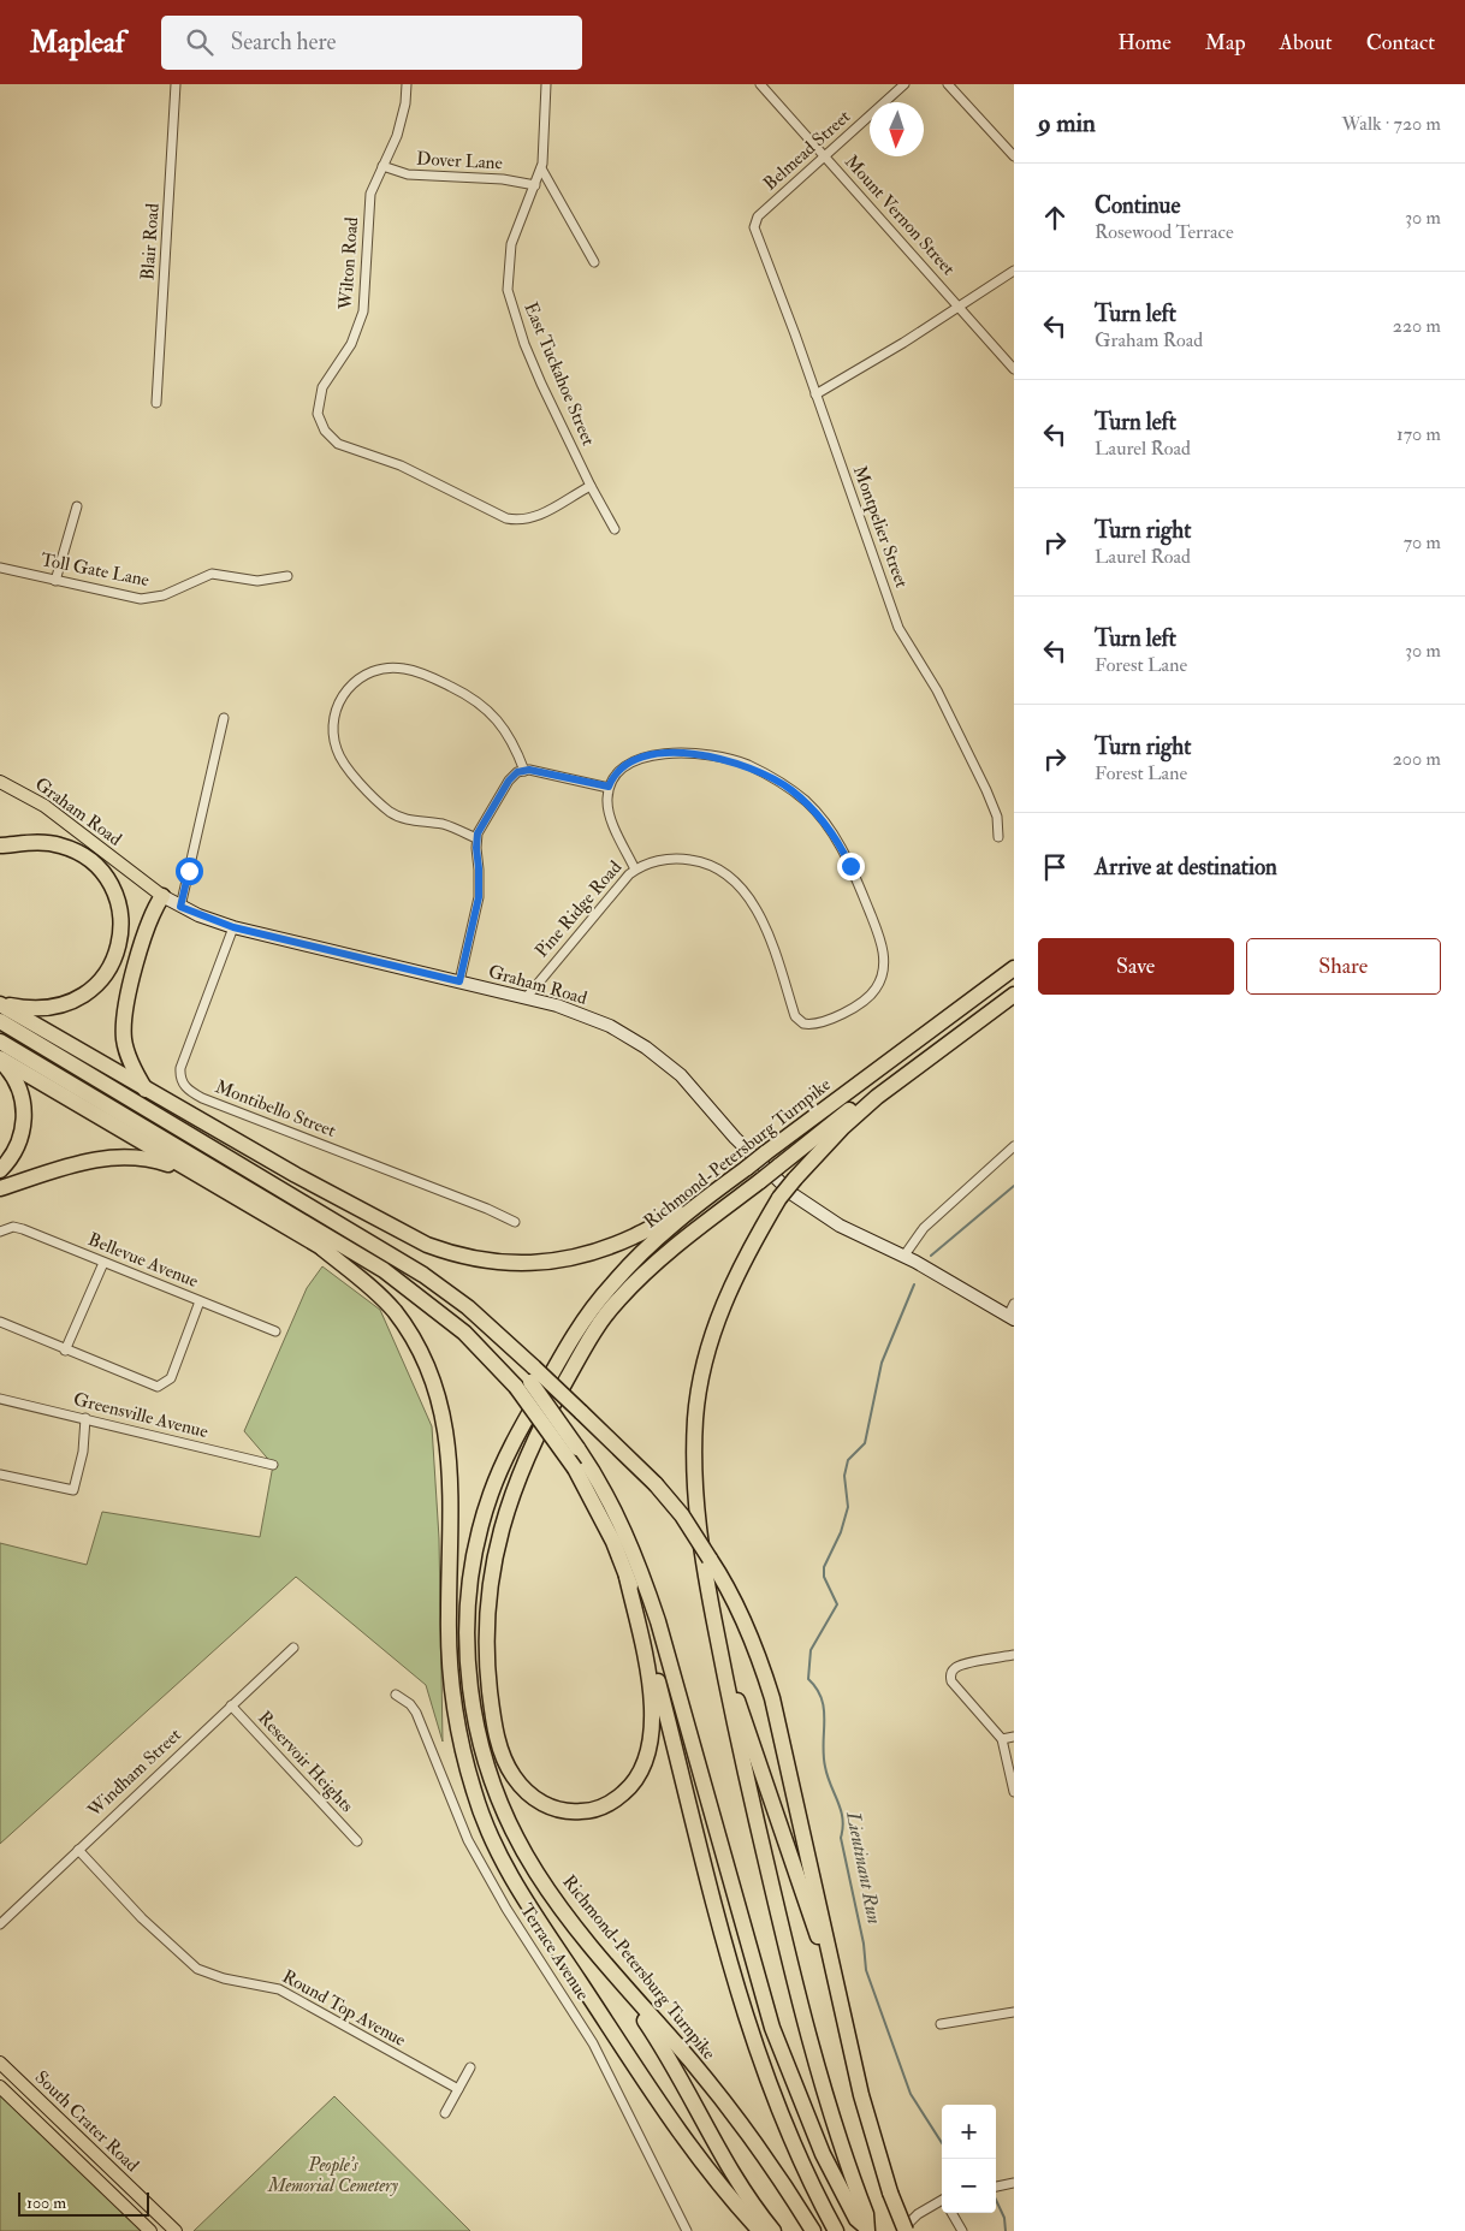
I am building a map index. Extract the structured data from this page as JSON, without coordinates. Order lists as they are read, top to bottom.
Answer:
{
  "streets": {
    "highway": ["Richmond-Petersburg Turnpike"],
    "main road": ["Graham Road", "South Crater Road"],
    "street": [
      "Belmead Street",
      "Dover Lane",
      "Mount Vernon Street",
      "Blair Road",
      "Wilton Road",
      "East Tuckahoe Street",
      "Montpelier Street",
      "Toll Gate Lane",
      "Pine Ridge Road",
      "Montibello Street",
      "Bellevue Avenue",
      "Greensville Avenue",
      "Reservoir Heights",
      "Windham Street",
      "Terrace Avenue",
      "Round Top Avenue"
    ]
  },
  "crossings": [
    ["Belmead Street", "Mount Vernon Street"],
    ["Belmead Street", "Montpelier Street"],
    ["Dover Lane", "Wilton Road"],
    ["Dover Lane", "East Tuckahoe Street"],
    ["Wilton Road", "East Tuckahoe Street"],
    ["Graham Road", "Pine Ridge Road"],
    ["Graham Road", "Montibello Street"],
    ["Reservoir Heights", "Windham Street"],
    ["Windham Street", "Round Top Avenue"]
  ],
  "water": ["Lieutinant Run"],
  "parks": ["People's Memorial Cemetery"],
  "scale_bar": "100 m",
  "north": "bottom",
  "page": {
    "header": "Mapleaf",
    "search": "Search here",
    "nav": [
      "Home",
      "Map",
      "About",
      "Contact"
    ],
    "heading": ["9 min", "Walk · 720 m"],
    "list": [
      ["Continue", "Rosewood Terrace", "30 m"],
      ["Turn left", "Graham Road", "220 m"],
      ["Turn left", "Laurel Road", "170 m"],
      ["Turn right", "Laurel Road", "70 m"],
      ["Turn left", "Forest Lane", "30 m"],
      ["Turn right", "Forest Lane", "200 m"],
      "Arrive at destination"
    ],
    "buttons": ["Save", "Share"],
    "map_buttons": ["+", "−"],
    "scale": "100 m"
  }
}
